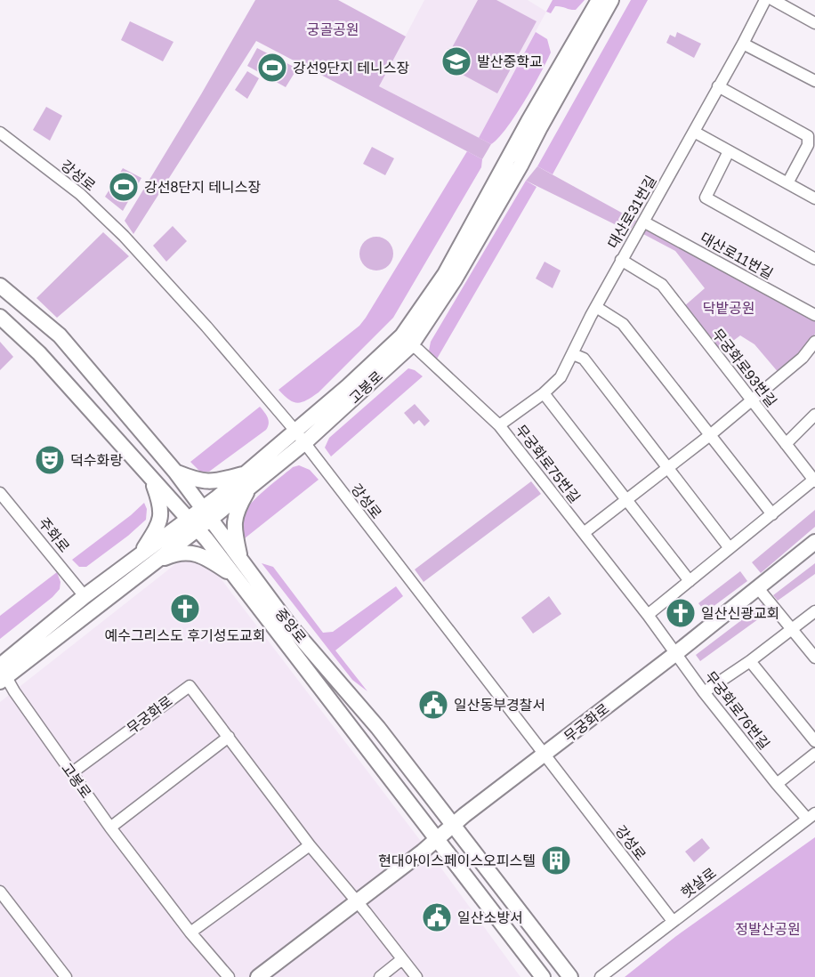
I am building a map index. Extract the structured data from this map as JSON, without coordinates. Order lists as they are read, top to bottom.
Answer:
{
  "streets": {
    "main road": ["고봉로", "중앙로", "무궁화로"],
    "street": [
      "강성로",
      "대산로31번길",
      "대산로11번길",
      "무궁화로93번길",
      "무궁화로75번길",
      "주화로",
      "무궁화로76번길",
      "햇살로"
    ]
  },
  "crossings": [
    ["강성로", "고봉로"],
    ["강성로", "무궁화로"],
    ["강성로", "햇살로"],
    ["대산로31번길", "대산로11번길"],
    ["대산로31번길", "무궁화로93번길"],
    ["대산로31번길", "무궁화로75번길"],
    ["고봉로", "무궁화로75번길"],
    ["고봉로", "주화로"],
    ["고봉로", "중앙로"],
    ["고봉로", "무궁화로"],
    ["무궁화로75번길", "무궁화로76번길"],
    ["무궁화로75번길", "무궁화로"],
    ["중앙로", "무궁화로"],
    ["무궁화로76번길", "무궁화로"],
    ["무궁화로76번길", "햇살로"]
  ],
  "parks": ["궁골공원", "닥밭공원", "정발산공원"],
  "places": {
    "school or university": ["발산중학교"],
    "sports": ["강선9단지 테니스장", "강선8단지 테니스장"],
    "theatre": ["덕수화랑"],
    "church": ["예수그리스도 후기성도교회", "일산신광교회"],
    "public building": ["일산동부경찰서", "일산소방서"],
    "building": ["현대아이스페이스오피스텔"]
  }
}
